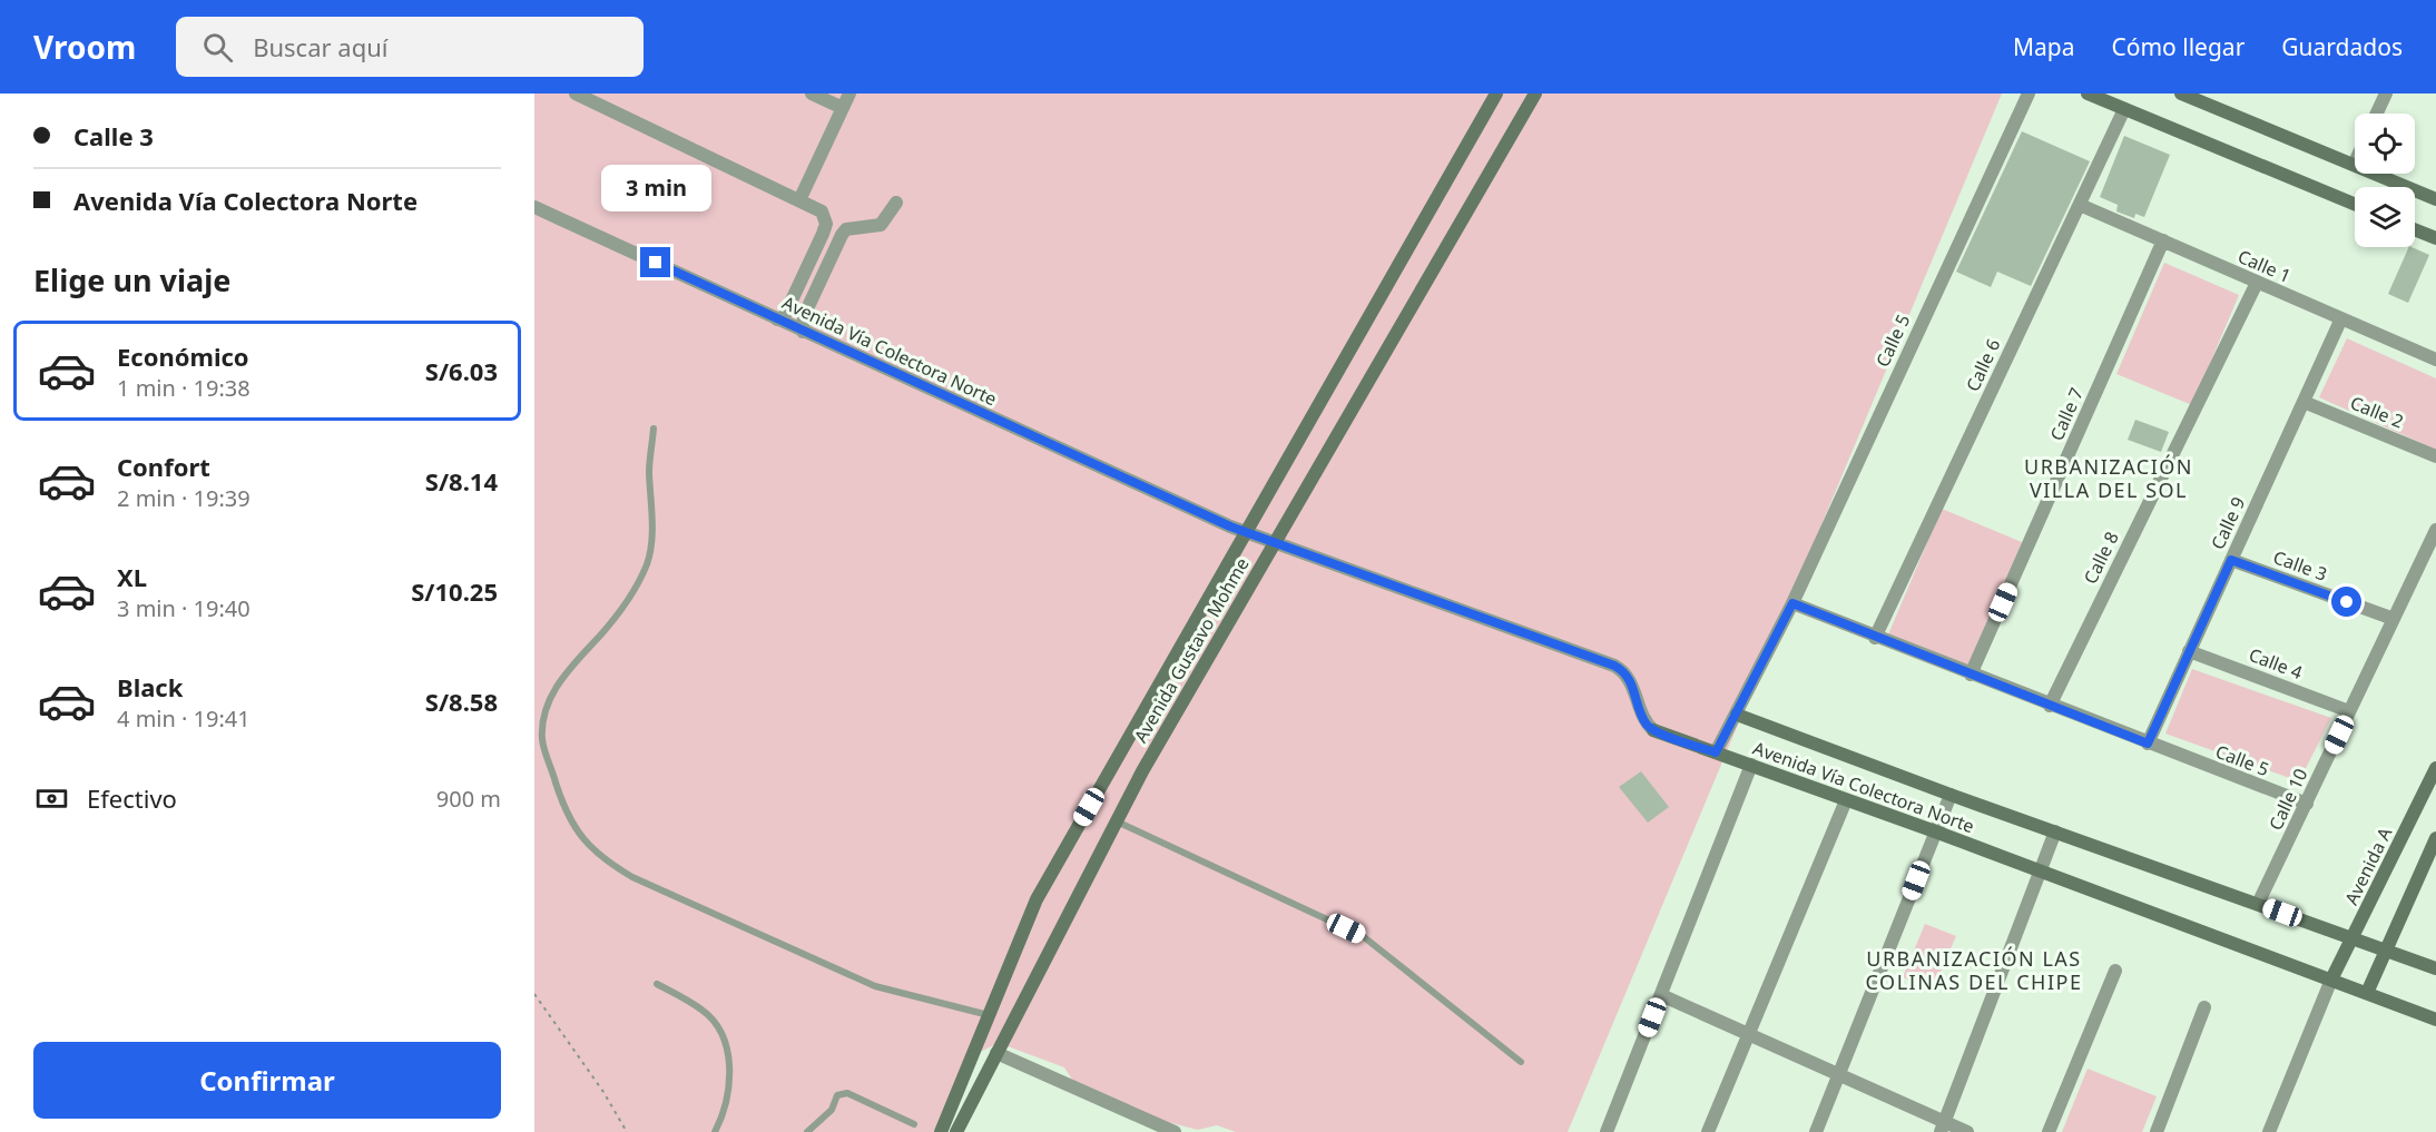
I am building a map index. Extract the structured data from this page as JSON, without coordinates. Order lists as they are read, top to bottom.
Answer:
{
  "streets": {
    "street": [
      "Calle 1",
      "Calle 5",
      "Avenida Vía Colectora Norte",
      "Calle 6",
      "Calle 2",
      "Calle 7",
      "Calle 9",
      "Calle 8",
      "Calle 3",
      "Avenida Gustavo Mohme",
      "Calle 4",
      "Calle 10",
      "Avenida A"
    ]
  },
  "crossings": [
    ["Calle 1", "Calle 6"],
    ["Calle 1", "Calle 7"],
    ["Calle 1", "Calle 9"],
    ["Calle 1", "Calle 8"],
    ["Calle 5", "Avenida Vía Colectora Norte"],
    ["Calle 5", "Calle 6"],
    ["Calle 5", "Calle 7"],
    ["Calle 5", "Calle 9"],
    ["Calle 5", "Calle 8"],
    ["Calle 5", "Calle 10"],
    ["Avenida Vía Colectora Norte", "Avenida Gustavo Mohme"],
    ["Avenida Vía Colectora Norte", "Calle 10"],
    ["Avenida Vía Colectora Norte", "Avenida A"],
    ["Calle 2", "Calle 9"],
    ["Calle 9", "Calle 3"],
    ["Calle 9", "Calle 4"],
    ["Calle 3", "Calle 10"],
    ["Calle 4", "Calle 10"]
  ],
  "districts": ["URBANIZACIÓN VILLA DEL SOL", "URBANIZACIÓN LAS COLINAS DEL CHIPE"],
  "page": {
    "header": "Vroom",
    "search": "Buscar aquí",
    "nav": ["Mapa", "Cómo llegar", "Guardados"],
    "banner": ["Calle 3", "Avenida Vía Colectora Norte"],
    "bubble": "3 min",
    "heading": "Elige un viaje",
    "list": [
      {
        "name": "Económico",
        "note": "1 min · 19:38",
        "value": "S/6.03"
      },
      {
        "name": "Confort",
        "note": "2 min · 19:39",
        "value": "S/8.14"
      },
      {
        "name": "XL",
        "note": "3 min · 19:40",
        "value": "S/10.25"
      },
      {
        "name": "Black",
        "note": "4 min · 19:41",
        "value": "S/8.58"
      }
    ],
    "pay": ["Efectivo", "900 m"],
    "buttons": "Confirmar"
  }
}
